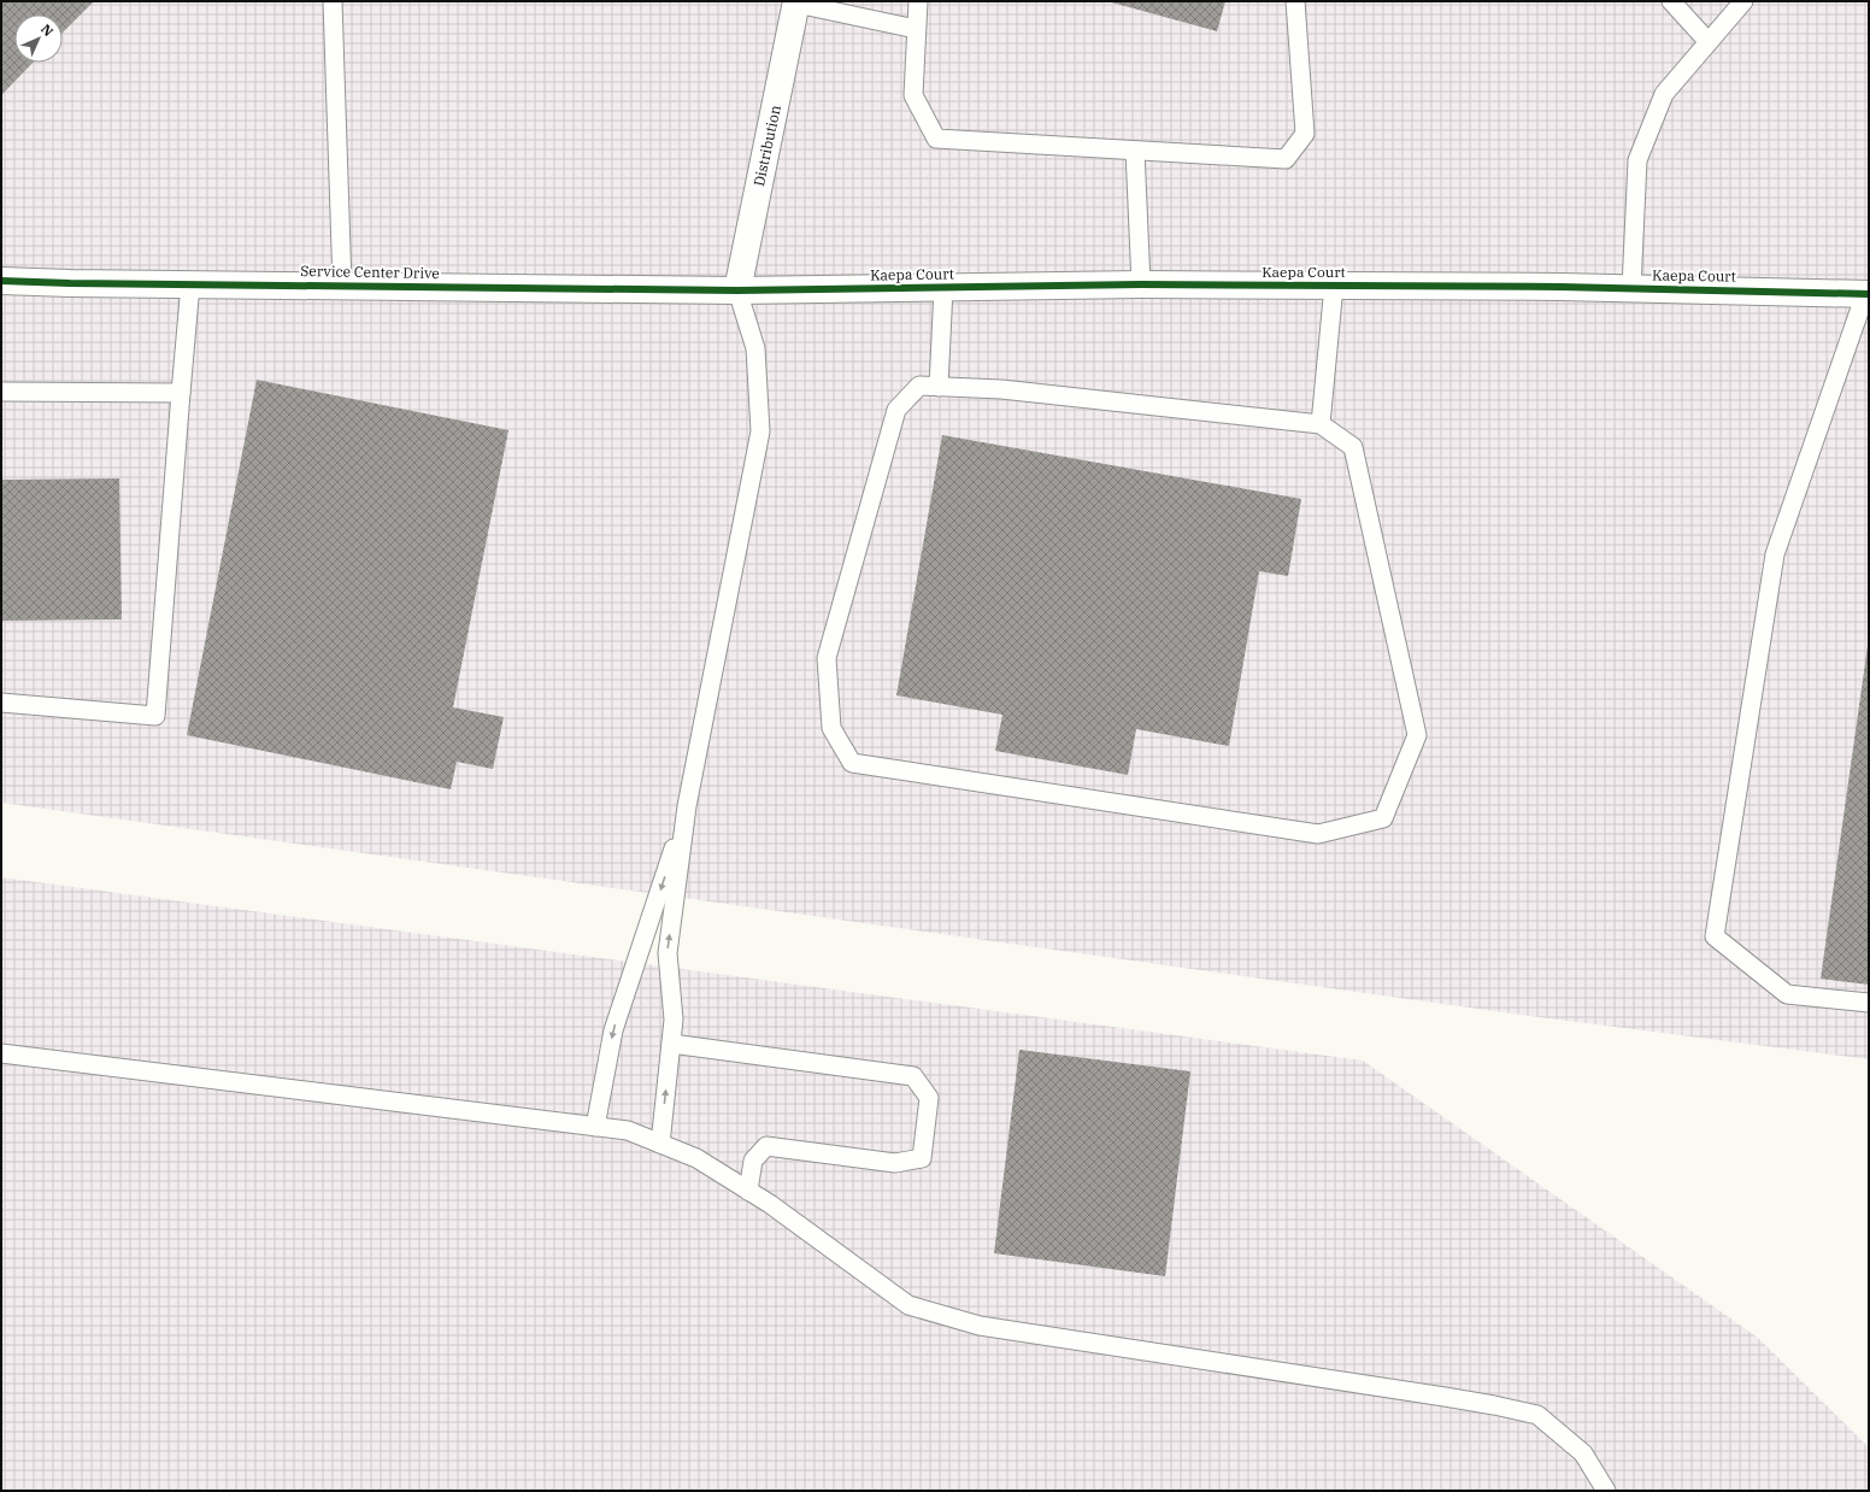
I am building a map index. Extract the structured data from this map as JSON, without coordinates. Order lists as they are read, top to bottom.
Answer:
{
  "streets": {
    "street": ["Distribution", "Service Center Drive", "Kaepa Court"]
  },
  "crossings": [
    ["Distribution", "Service Center Drive"],
    ["Distribution", "Kaepa Court"],
    ["Service Center Drive", "Kaepa Court"]
  ],
  "north": "top right"
}
